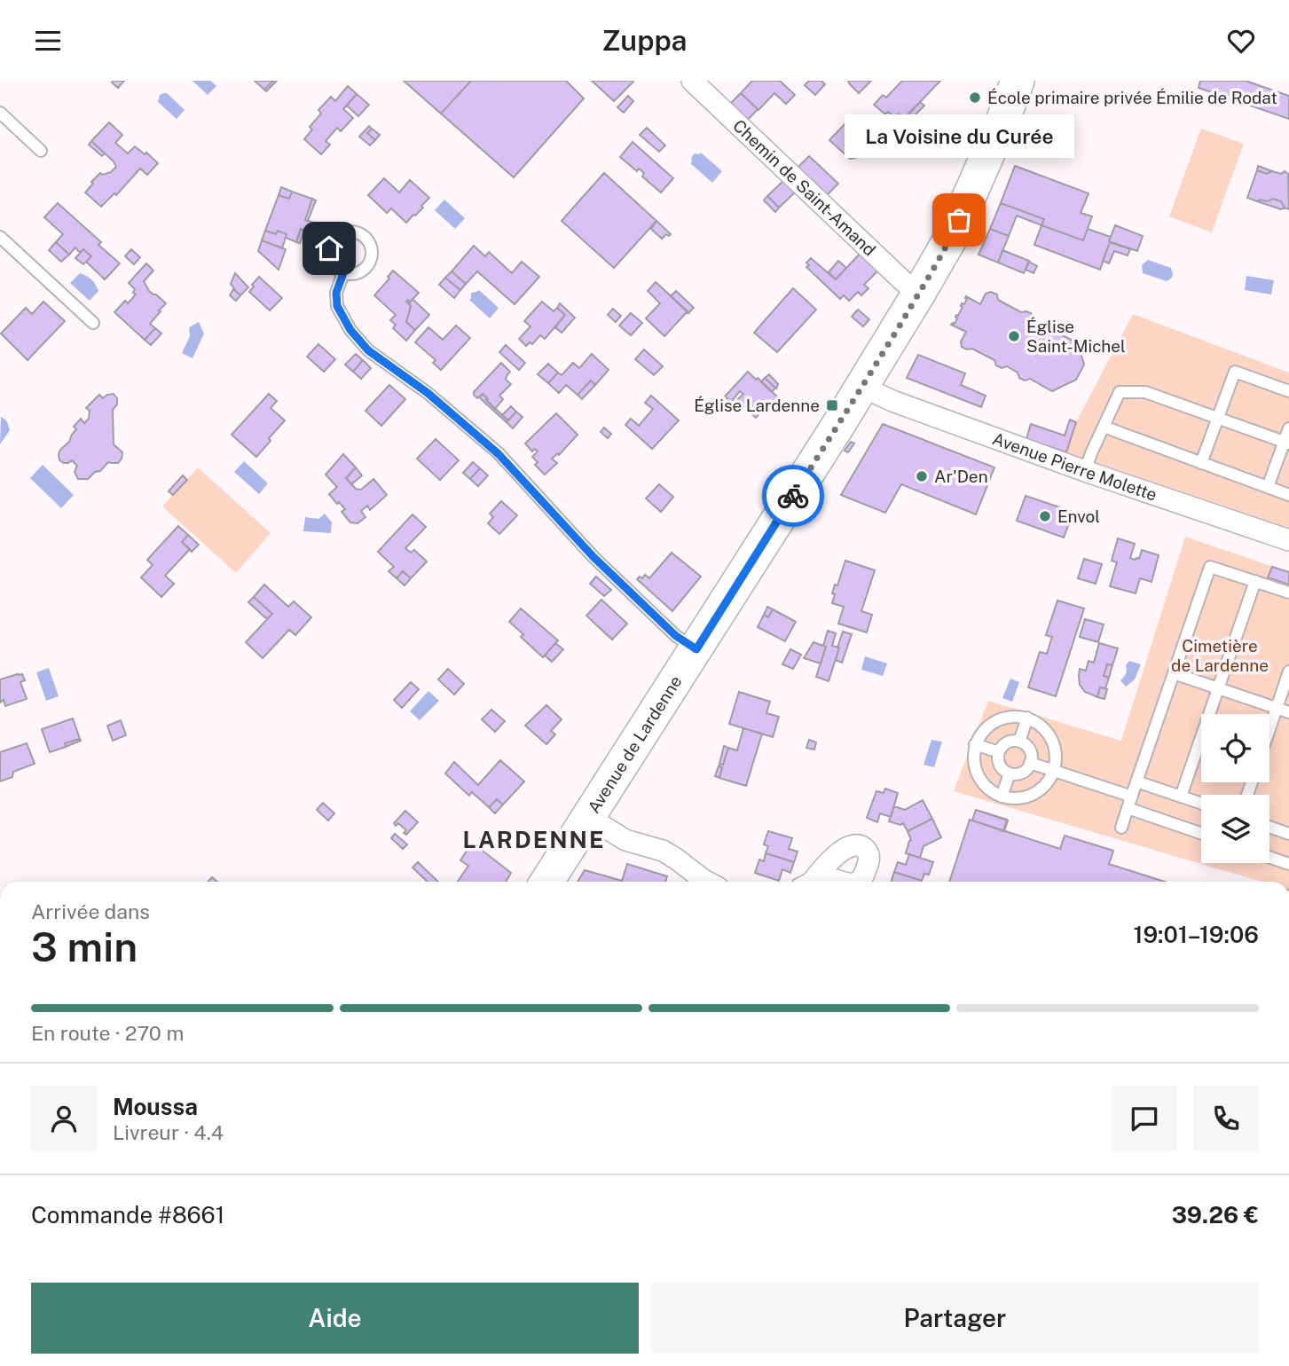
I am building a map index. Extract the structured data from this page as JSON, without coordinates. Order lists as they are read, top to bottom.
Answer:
{
  "streets": {
    "main road": ["Avenue de Lardenne"],
    "street": ["Chemin de Saint-Amand", "Avenue Pierre Molette"]
  },
  "crossings": [
    ["Chemin de Saint-Amand", "Avenue de Lardenne"],
    ["Avenue Pierre Molette", "Avenue de Lardenne"]
  ],
  "districts": ["LARDENNE"],
  "parks": ["Cimetière de Lardenne"],
  "places": {
    "other": [
      "École primaire privée Émilie de Rodat",
      "La Voisine du Curée",
      "Église Saint-Michel",
      "Ar'Den",
      "Envol"
    ],
    "transit": ["Église Lardenne"]
  },
  "page": {
    "header": "Zuppa",
    "bubble": "La Voisine du Curée",
    "heading": ["3 min", "Arrivée dans", "19:01–19:06"],
    "panel": [
      "Moussa",
      "Livreur · 4.4",
      "Commande #8661",
      "39.26 €"
    ],
    "bar": "En route · 270 m",
    "buttons": ["Aide", "Partager"]
  }
}
